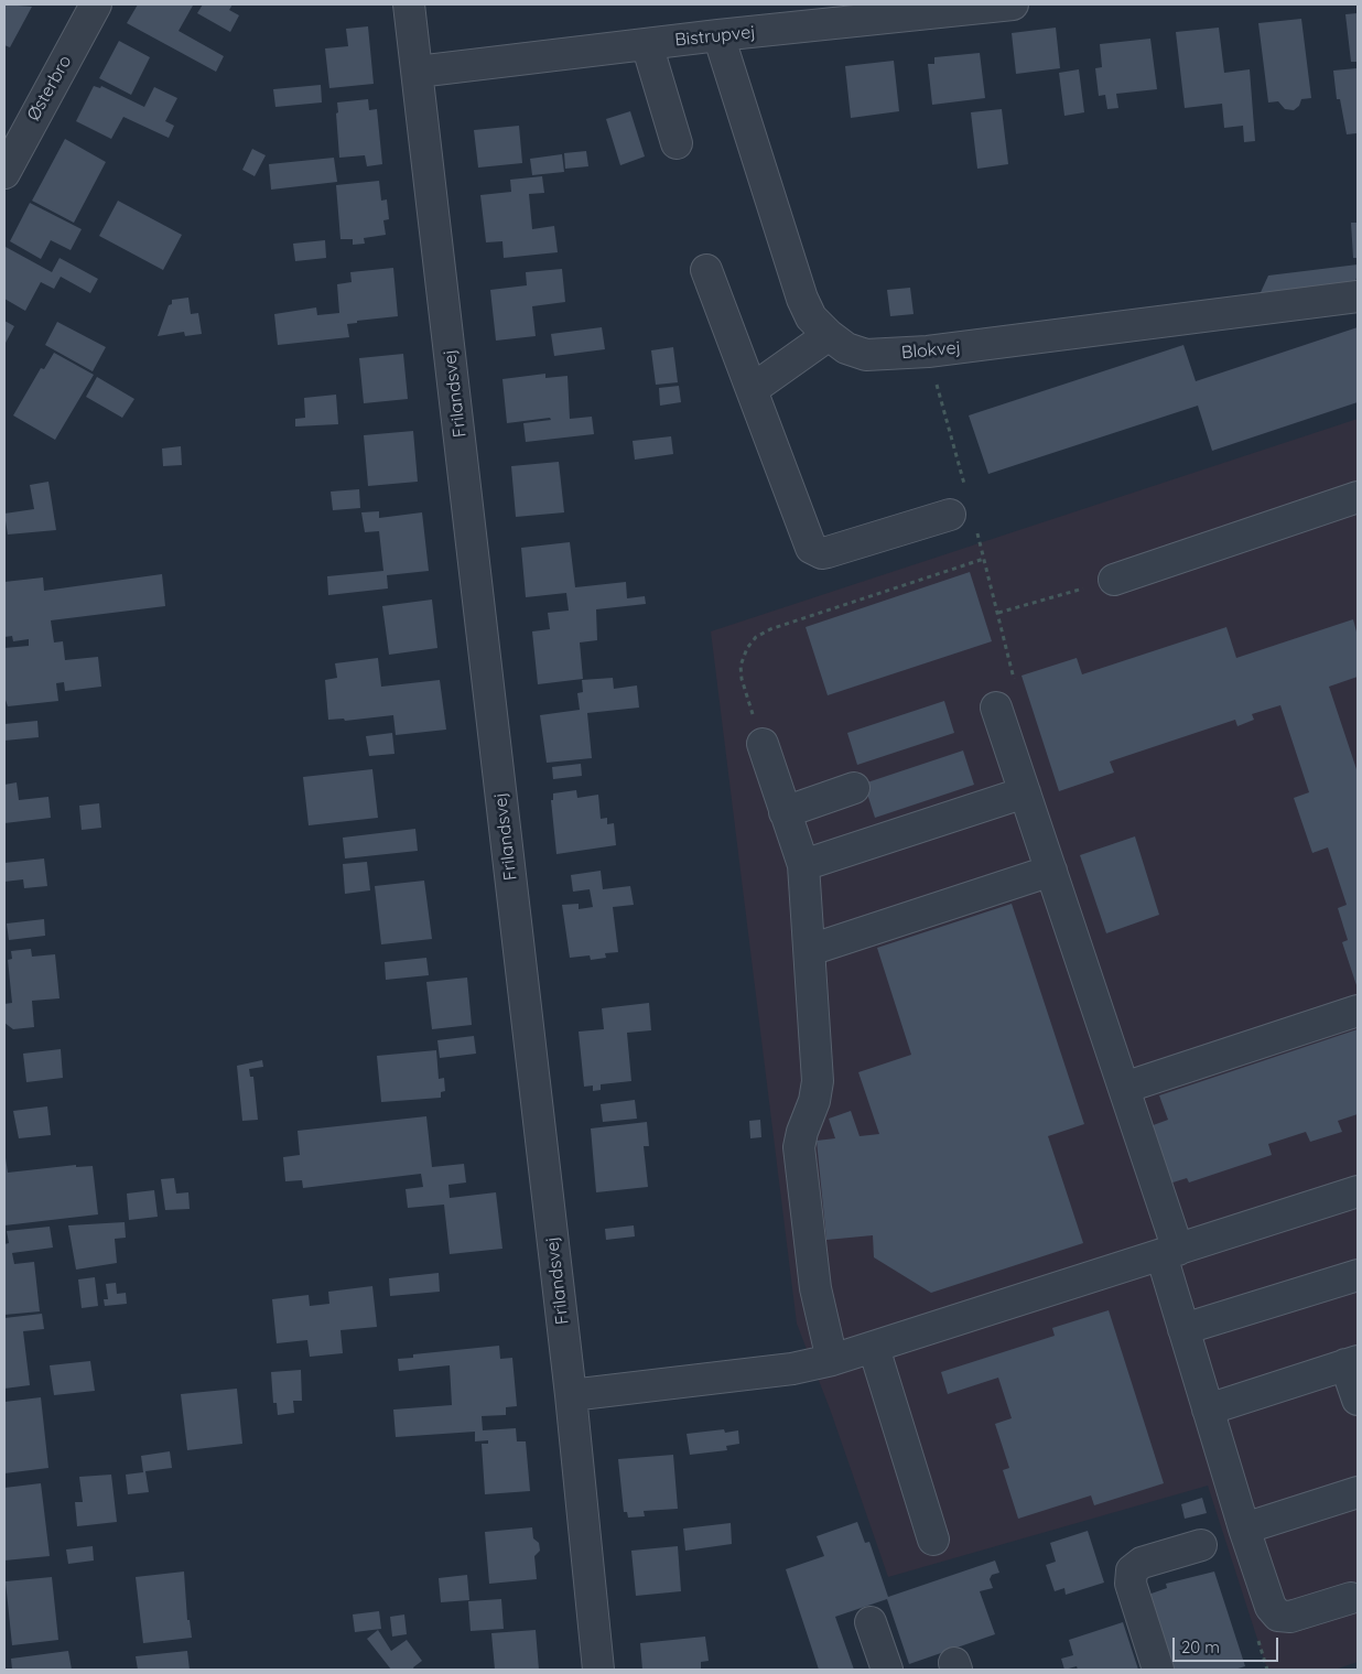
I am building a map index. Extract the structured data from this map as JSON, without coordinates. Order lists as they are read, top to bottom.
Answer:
{
  "streets": {
    "street": [
      "Bistrupvej",
      "Østerbro",
      "Blokvej",
      "Frilandsvej"
    ]
  },
  "crossings": [
    ["Bistrupvej", "Blokvej"],
    ["Bistrupvej", "Frilandsvej"]
  ],
  "scale_bar": "20 m"
}
